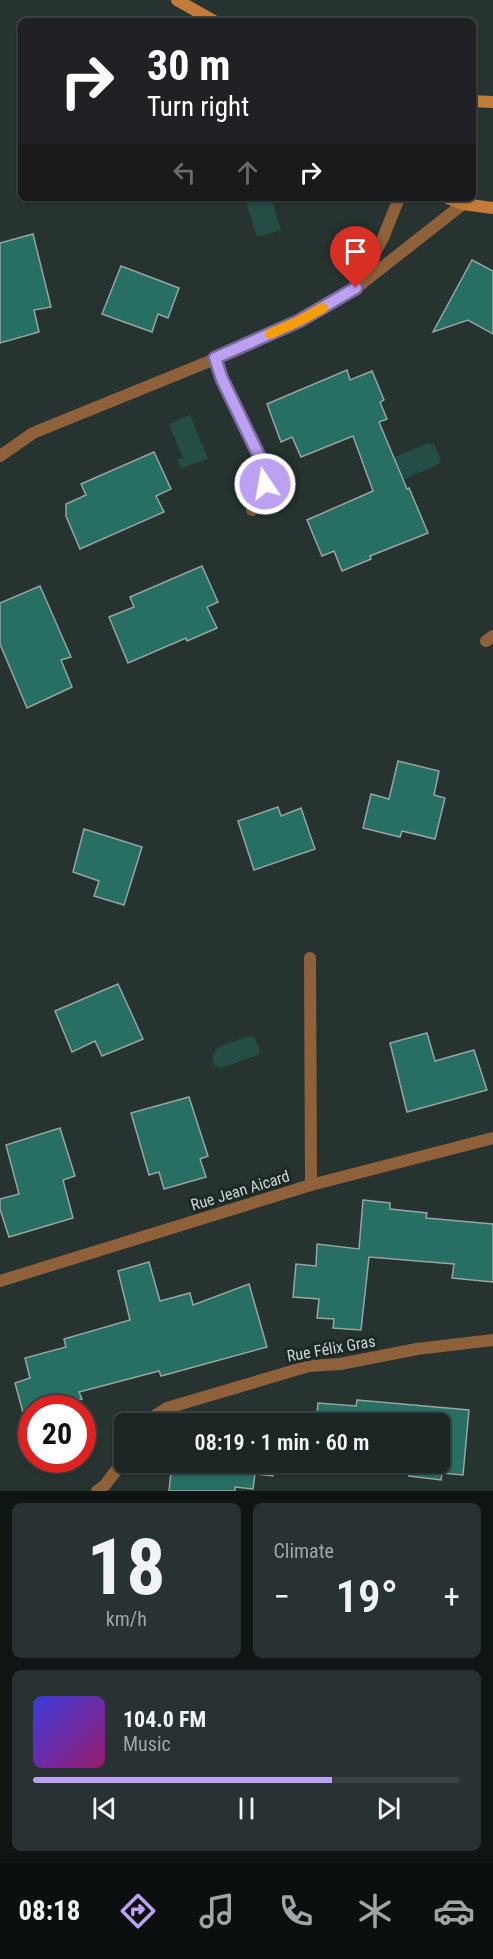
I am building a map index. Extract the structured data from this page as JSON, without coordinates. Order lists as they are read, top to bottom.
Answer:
{
  "streets": {
    "street": ["Rue Jean Aicard", "Rue Félix Gras"]
  },
  "page": {
    "turn": ["30 m", "Turn right"],
    "limit": "20",
    "trip": "08:19 · 1 min · 60 m",
    "tile": [
      ["18", "km/h"],
      "Climate"
    ],
    "heat": ["−", "19°", "+"],
    "song": ["104.0 FM", "Music"],
    "tabs": "08:18"
  }
}
